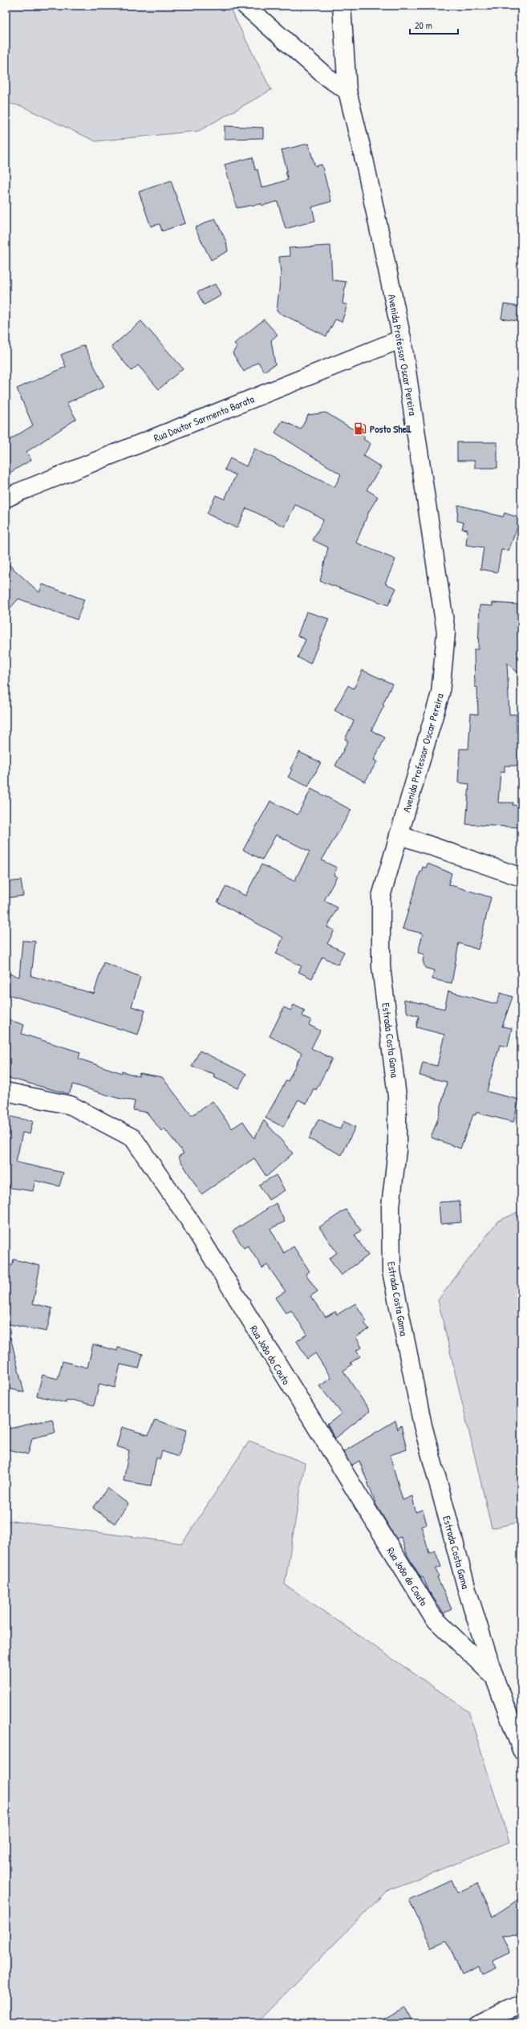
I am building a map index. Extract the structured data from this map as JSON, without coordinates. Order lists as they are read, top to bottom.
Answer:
{
  "streets": {
    "main road": [
      "Avenida Professor Oscar Pereira",
      "Rua Doutor Sarmento Barata",
      "Estrada Costa Gama",
      "Rua João do Couto"
    ]
  },
  "crossings": [
    ["Avenida Professor Oscar Pereira", "Rua Doutor Sarmento Barata"],
    ["Avenida Professor Oscar Pereira", "Estrada Costa Gama"],
    ["Estrada Costa Gama", "Rua João do Couto"]
  ],
  "places": {
    "fuel station": ["Posto Shell"]
  },
  "scale_bar": "20 m"
}
